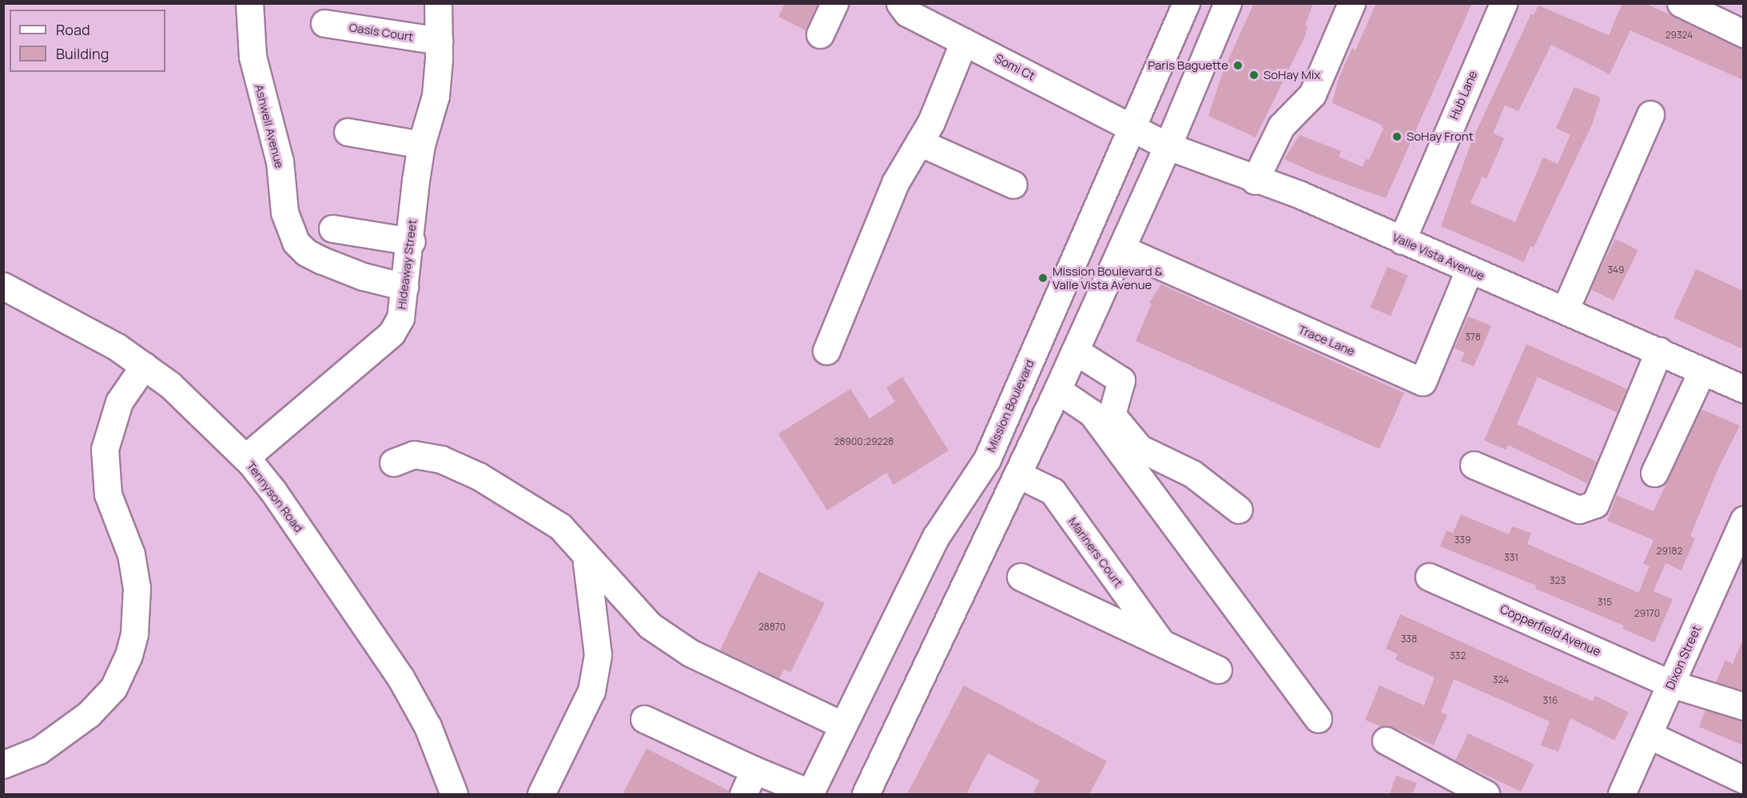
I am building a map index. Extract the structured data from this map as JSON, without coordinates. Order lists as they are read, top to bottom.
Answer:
{
  "streets": {
    "street": [
      "Oasis Court",
      "Somi Ct",
      "Hub Lane",
      "Ashwell Avenue",
      "Valle Vista Avenue",
      "Hideaway Street",
      "Trace Lane",
      "Mission Boulevard",
      "Tennyson Road",
      "Mariners Court",
      "Copperfield Avenue",
      "Dixon Street"
    ]
  },
  "crossings": [
    ["Oasis Court", "Hideaway Street"],
    ["Somi Ct", "Valle Vista Avenue"],
    ["Somi Ct", "Mission Boulevard"],
    ["Hub Lane", "Valle Vista Avenue"],
    ["Ashwell Avenue", "Hideaway Street"],
    ["Valle Vista Avenue", "Trace Lane"],
    ["Valle Vista Avenue", "Mission Boulevard"],
    ["Hideaway Street", "Tennyson Road"],
    ["Copperfield Avenue", "Dixon Street"]
  ],
  "places": [
    "Paris Baguette",
    "SoHay Mix",
    "SoHay Front",
    "Mission Boulevard & Valle Vista Avenue"
  ],
  "house_numbers": [
    "29324",
    "349",
    "378",
    "28900;29228",
    "339",
    "29182",
    "331",
    "323",
    "315",
    "29170",
    "28870",
    "338",
    "332",
    "324",
    "316"
  ],
  "legend": ["Road", "Building"]
}
